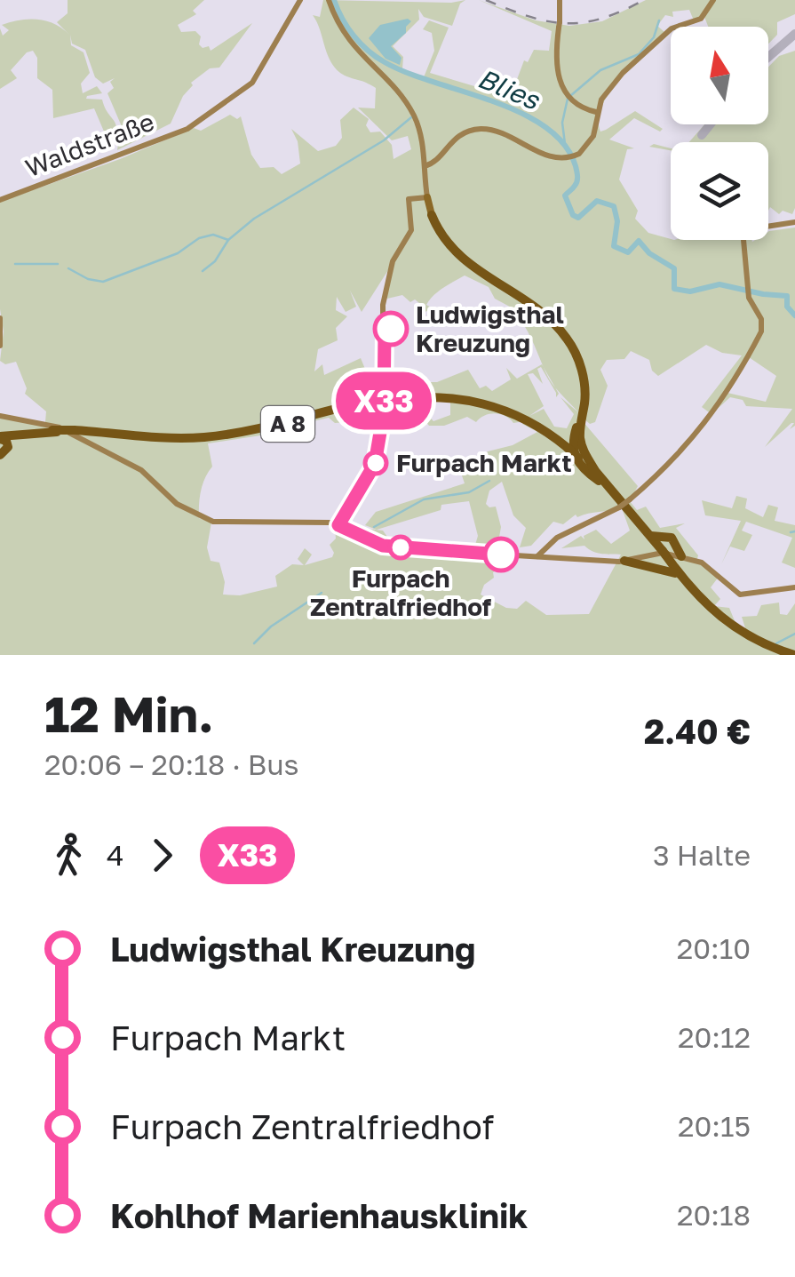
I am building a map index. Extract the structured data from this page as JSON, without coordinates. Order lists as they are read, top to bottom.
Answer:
{
  "streets": {
    "highway": ["A 8"],
    "street": ["Waldstraße"]
  },
  "water": ["Blies"],
  "places": ["Ludwigsthal Kreuzung", "Furpach Markt", "Furpach Zentralfriedhof"],
  "lines": ["bus line X33"],
  "north": "top",
  "page": {
    "on_map": "X33",
    "heading": ["12 Min.", "20:06 – 20:18 · Bus", "2.40 €"],
    "legs": ["4", "X33", "3 Halte"],
    "list": [
      {
        "name": "Ludwigsthal Kreuzung",
        "value": "20:10"
      },
      {
        "name": "Furpach Markt",
        "value": "20:12"
      },
      {
        "name": "Furpach Zentralfriedhof",
        "value": "20:15"
      },
      {
        "name": "Kohlhof Marienhausklinik",
        "value": "20:18"
      }
    ]
  }
}
